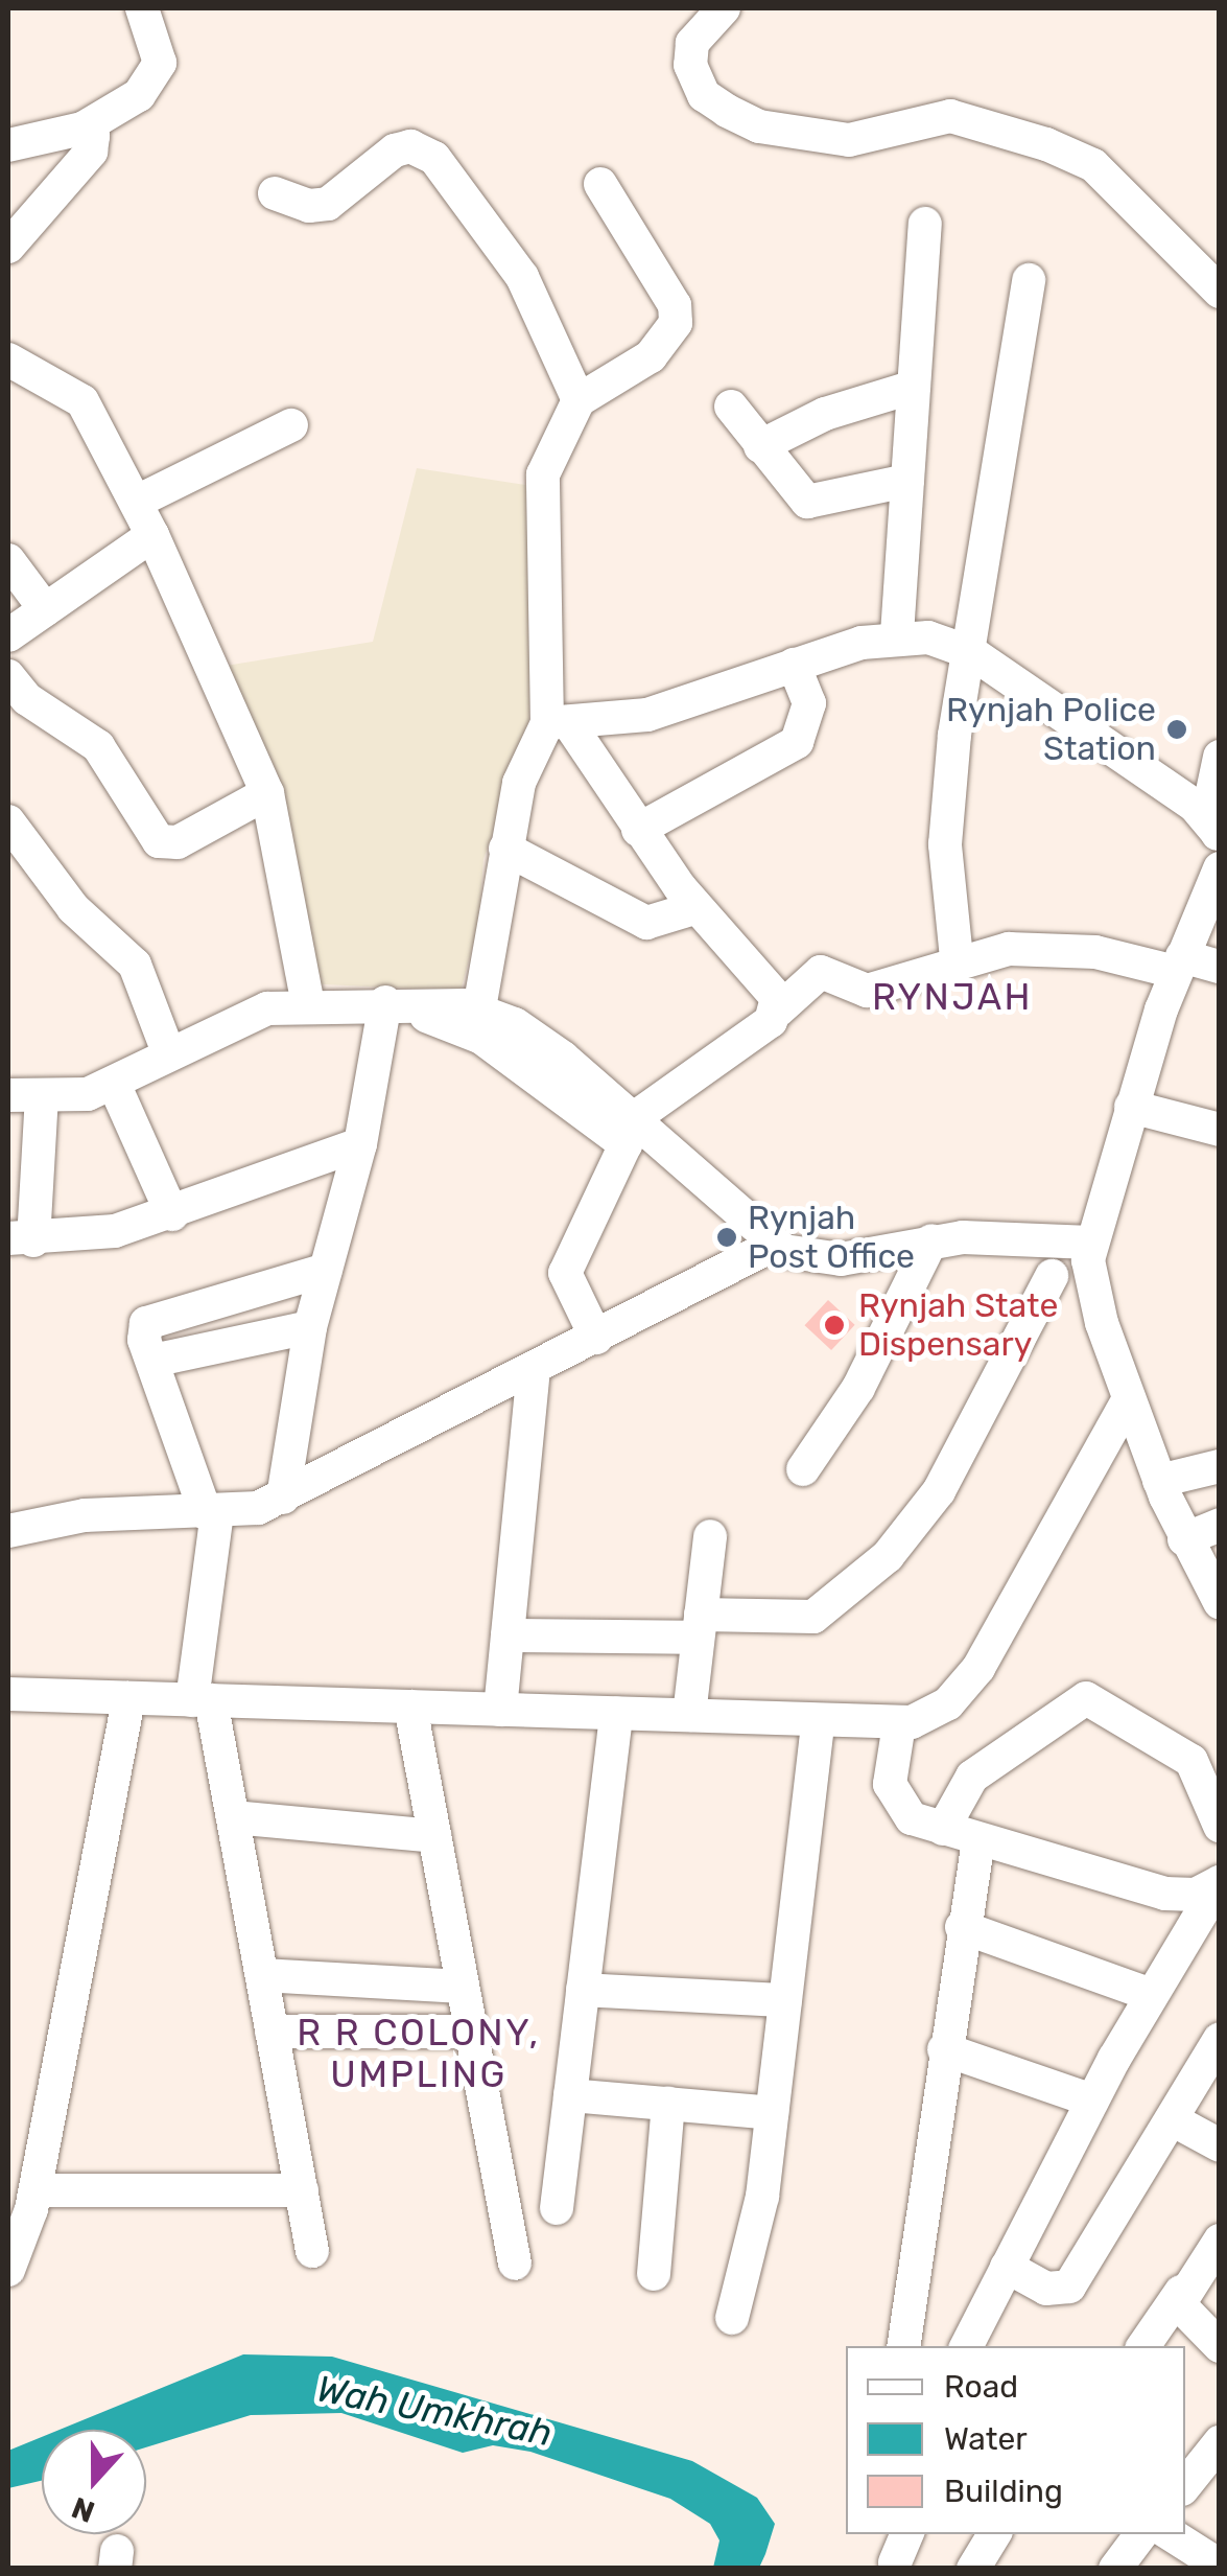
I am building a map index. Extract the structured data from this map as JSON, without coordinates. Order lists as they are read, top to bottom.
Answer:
{
  "districts": ["RYNJAH", "R R COLONY, UMPLING"],
  "water": ["Wah Umkhrah"],
  "places": ["Rynjah Police Station", "Rynjah Post Office", "Rynjah State Dispensary"],
  "legend": ["Road", "Water", "Building"],
  "north": "bottom"
}
